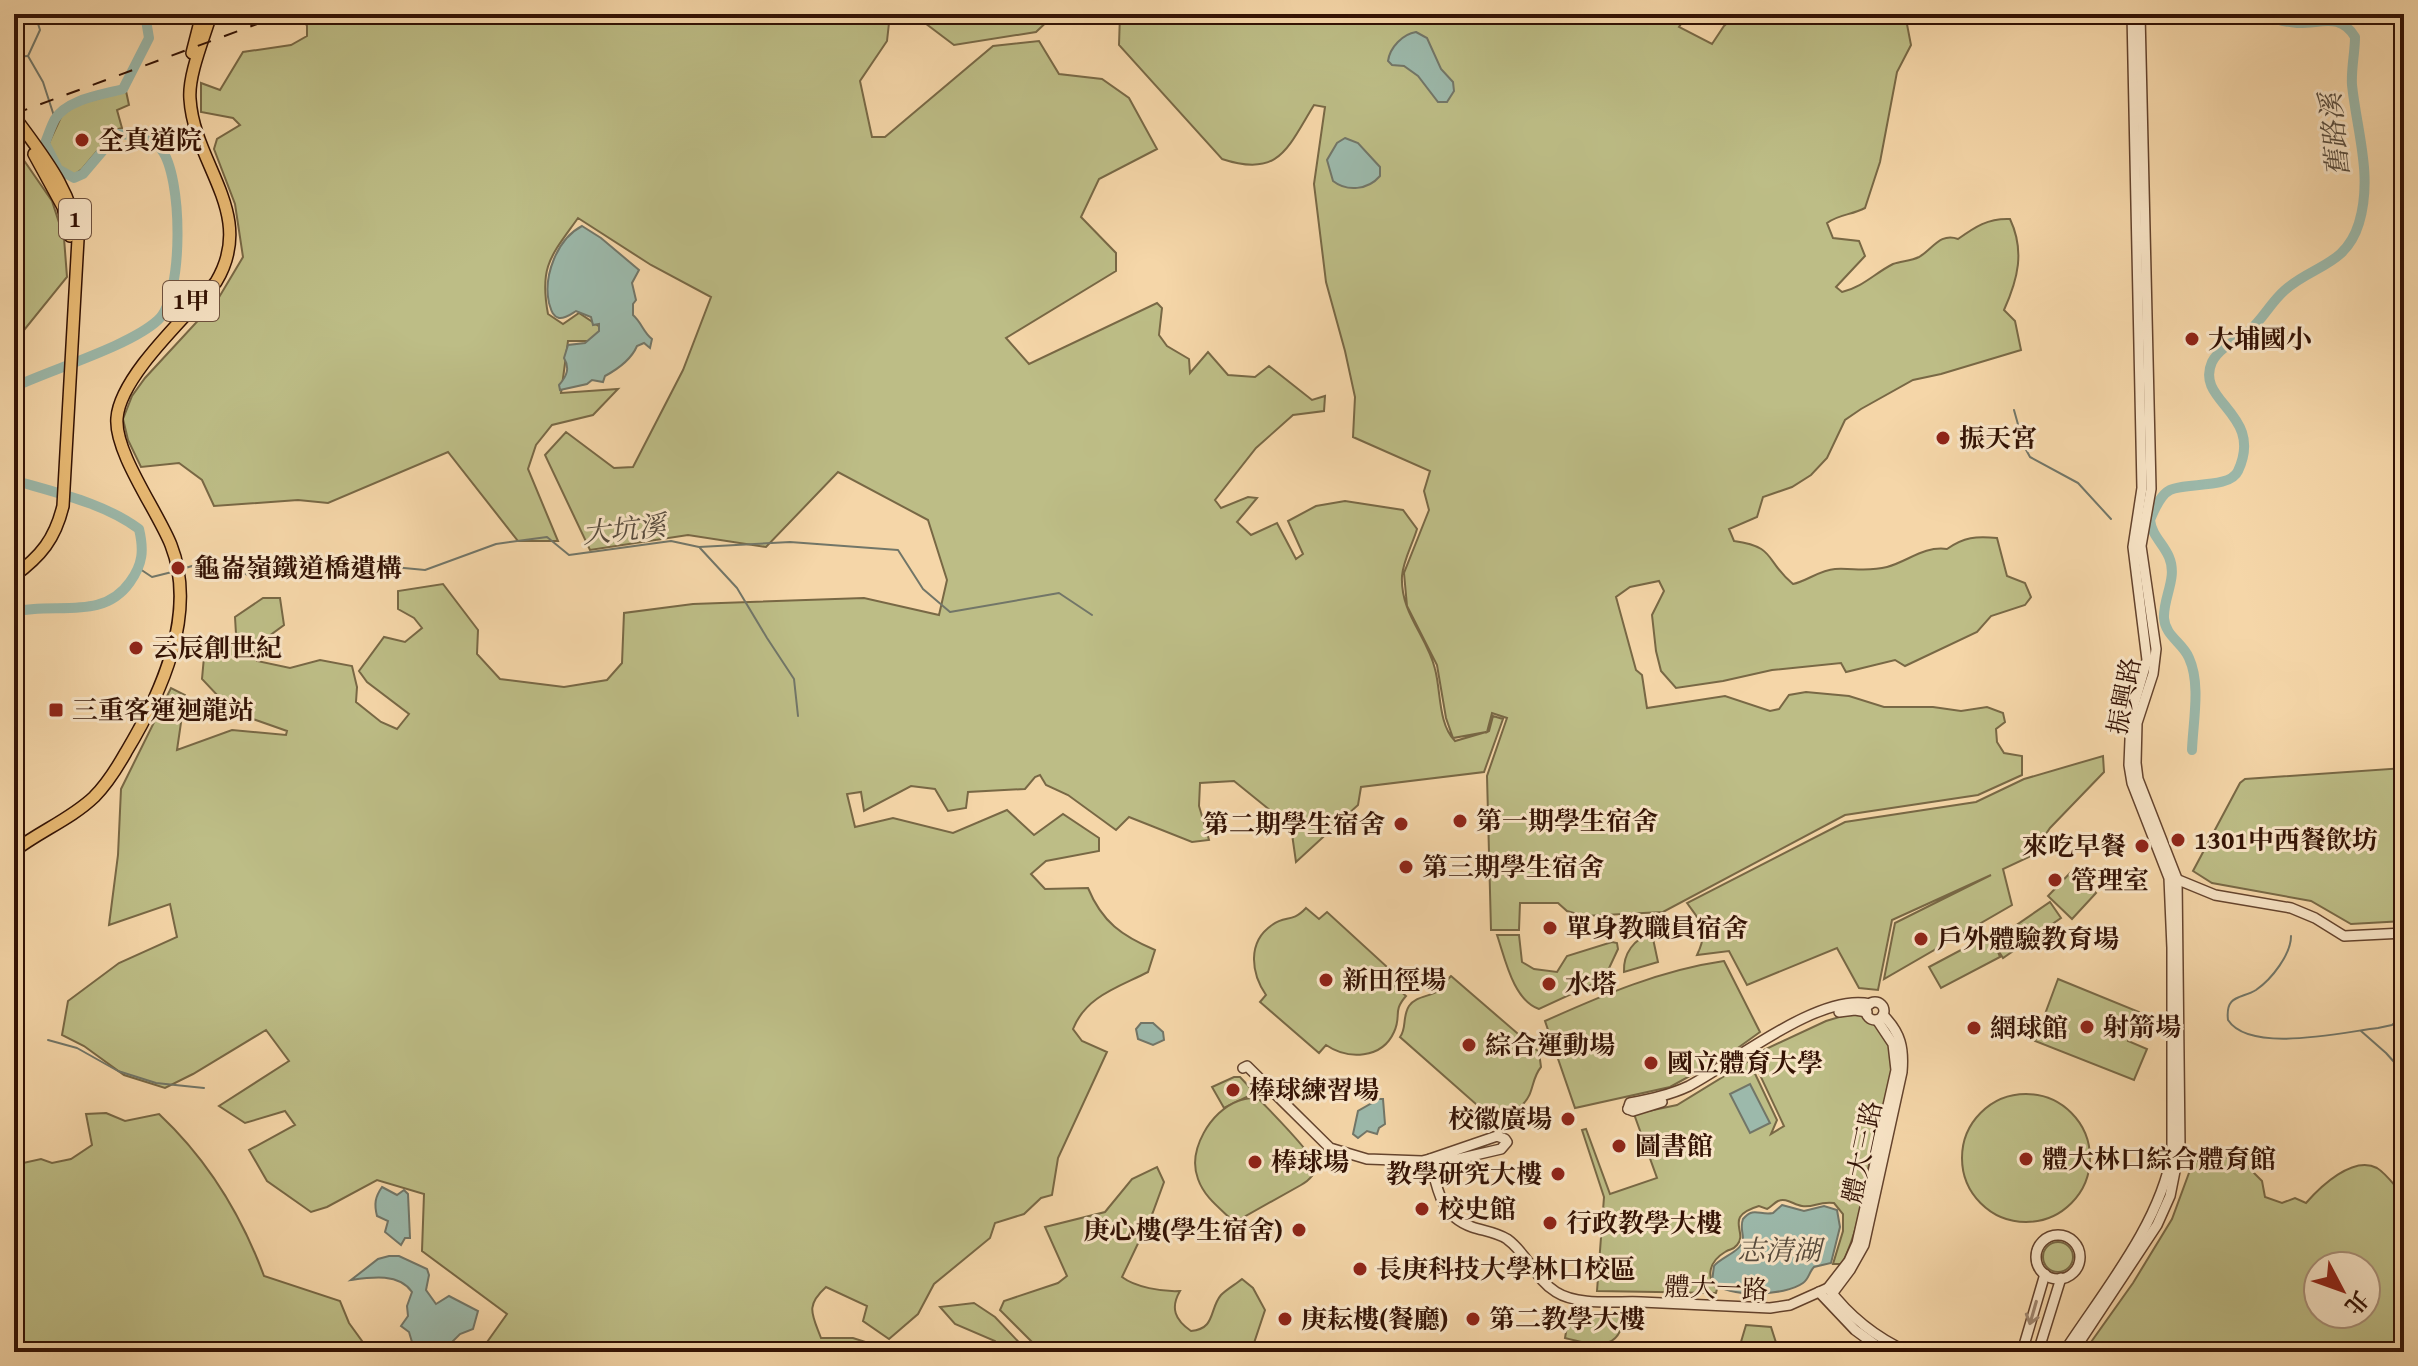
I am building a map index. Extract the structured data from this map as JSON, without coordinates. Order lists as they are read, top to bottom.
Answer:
{
  "streets": {
    "main road": ["1", "1甲"],
    "street": ["振興路", "體大三路", "體大一路"]
  },
  "crossings": [
    ["體大三路", "體大一路"]
  ],
  "water": ["舊路溪", "大坑溪", "志清湖"],
  "places": {
    "other": [
      "全真道院",
      "大埔國小",
      "振天宮",
      "龜崙嶺鐵道橋遺構",
      "云辰創世紀",
      "第一期學生宿舍",
      "第二期學生宿舍",
      "1301中西餐飲坊",
      "來吃早餐",
      "第三期學生宿舍",
      "管理室",
      "單身教職員宿舍",
      "戶外體驗教育場",
      "新田徑場",
      "水塔",
      "射箭場",
      "網球館",
      "綜合運動場",
      "國立體育大學",
      "棒球練習場",
      "校徽廣場",
      "圖書館",
      "體大林口綜合體育館",
      "棒球場",
      "教學研究大樓",
      "校史館",
      "行政教學大樓",
      "庚心樓(學生宿舍)",
      "長庚科技大學林口校區",
      "庚耘樓(餐廳)",
      "第二教學大樓"
    ],
    "transit": ["三重客運迴龍站"]
  },
  "north": "bottom right"
}
